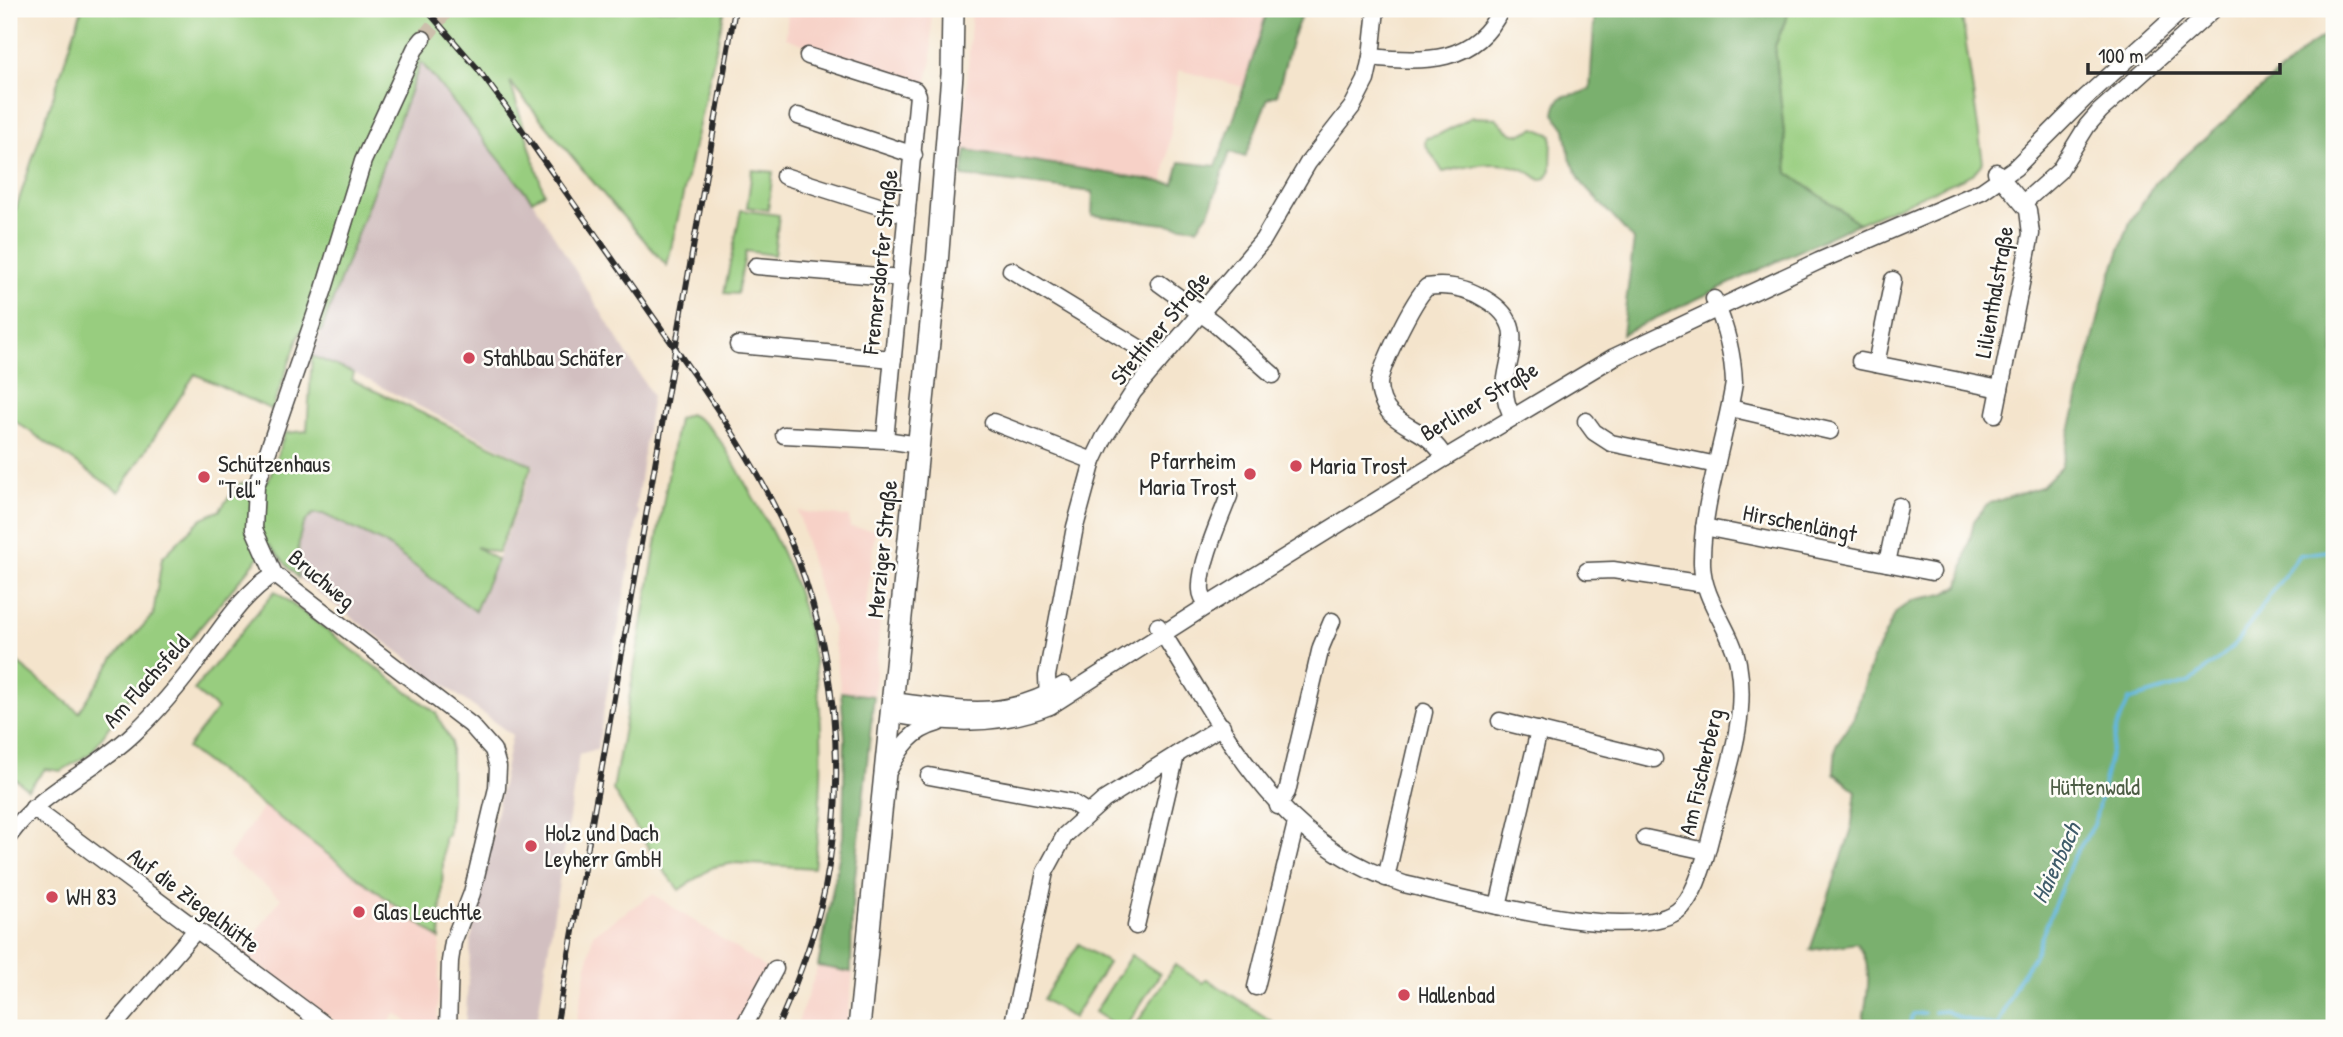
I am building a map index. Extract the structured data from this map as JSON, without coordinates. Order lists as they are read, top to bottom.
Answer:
{
  "streets": {
    "main road": ["Merziger Straße"],
    "street": [
      "Fremersdorfer Straße",
      "Lilienthalstraße",
      "Stettiner Straße",
      "Berliner Straße",
      "Hirschenlängt",
      "Bruchweg",
      "Am Flachsfeld",
      "Am Fischerberg",
      "Auf die Ziegelhütte"
    ]
  },
  "crossings": [
    ["Lilienthalstraße", "Berliner Straße"],
    ["Stettiner Straße", "Berliner Straße"],
    ["Berliner Straße", "Merziger Straße"],
    ["Berliner Straße", "Am Fischerberg"],
    ["Hirschenlängt", "Am Fischerberg"],
    ["Bruchweg", "Am Flachsfeld"],
    ["Am Flachsfeld", "Auf die Ziegelhütte"]
  ],
  "water": ["Haienbach"],
  "parks": ["Hüttenwald"],
  "places": [
    "Stahlbau Schäfer",
    "Maria Trost",
    "Pfarrheim Maria Trost",
    "Schützenhaus \"Tell\"",
    "Holz und Dach Leyherr GmbH",
    "WH 83",
    "Glas Leuchtle",
    "Hallenbad"
  ],
  "scale_bar": "100 m"
}
